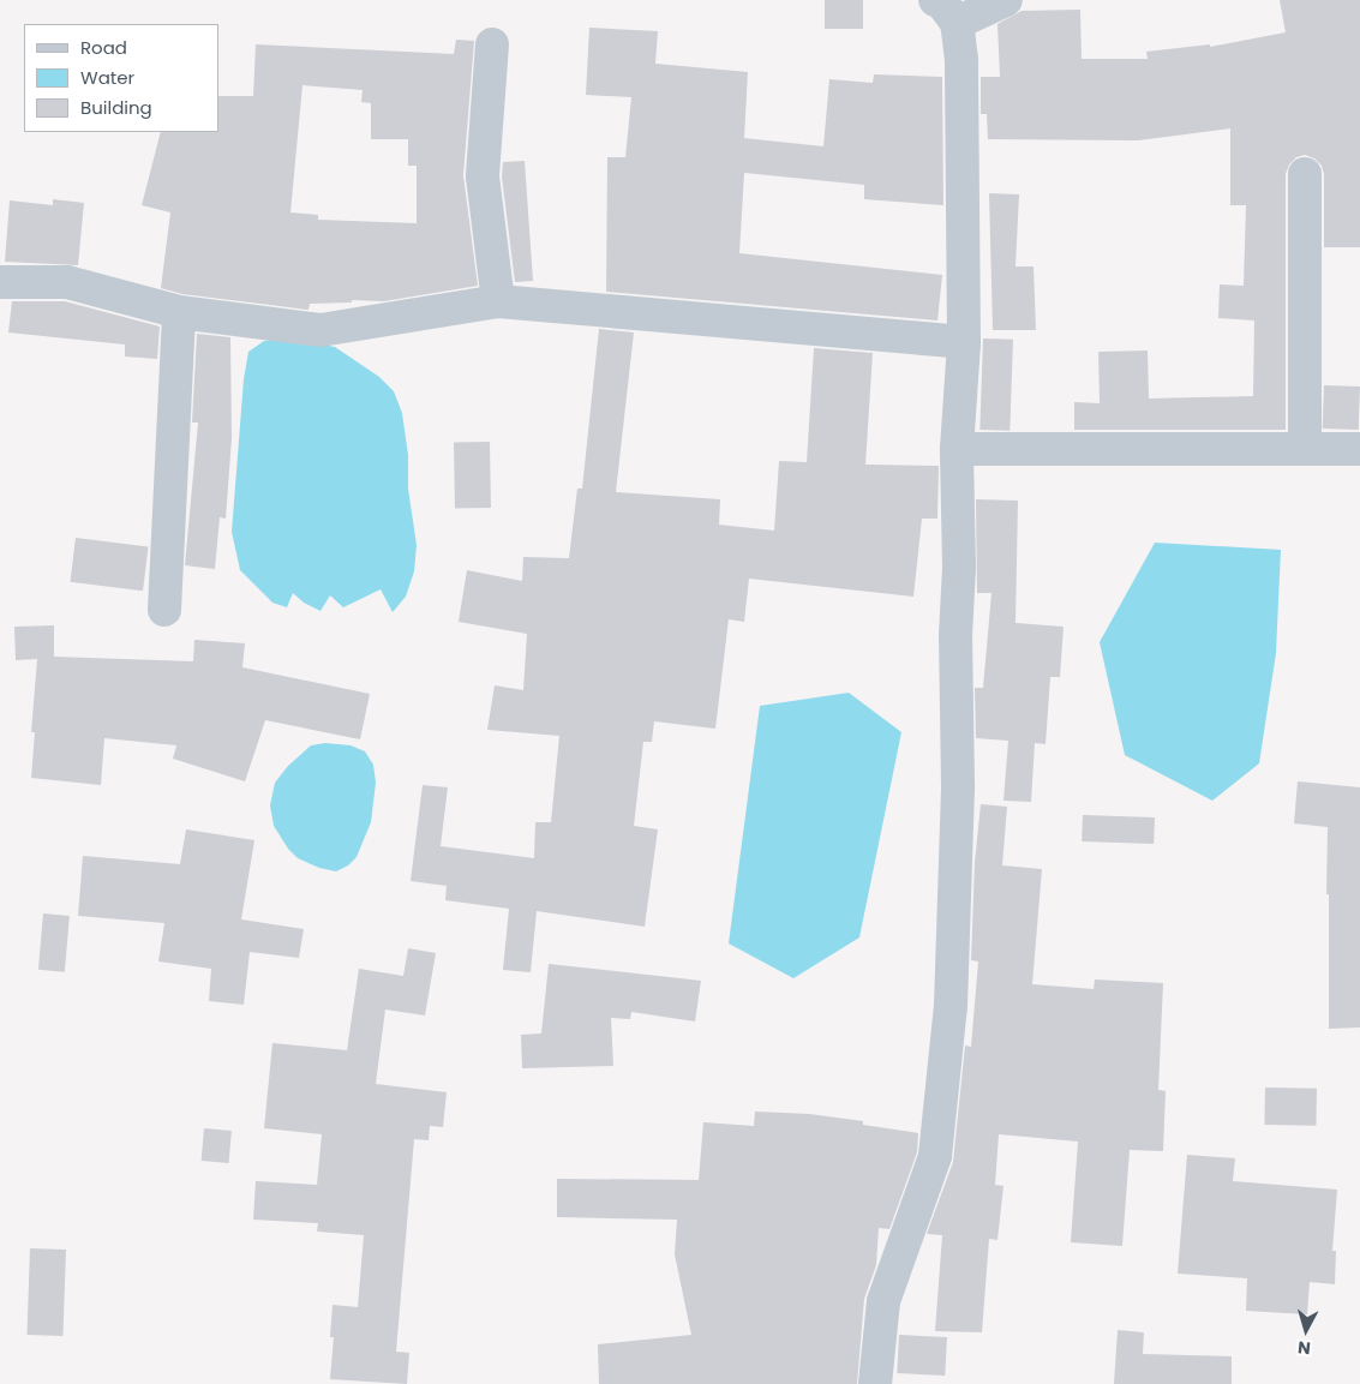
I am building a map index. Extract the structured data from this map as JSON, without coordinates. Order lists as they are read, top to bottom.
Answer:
{
  "legend": ["Road", "Water", "Building"],
  "north": "bottom"
}
